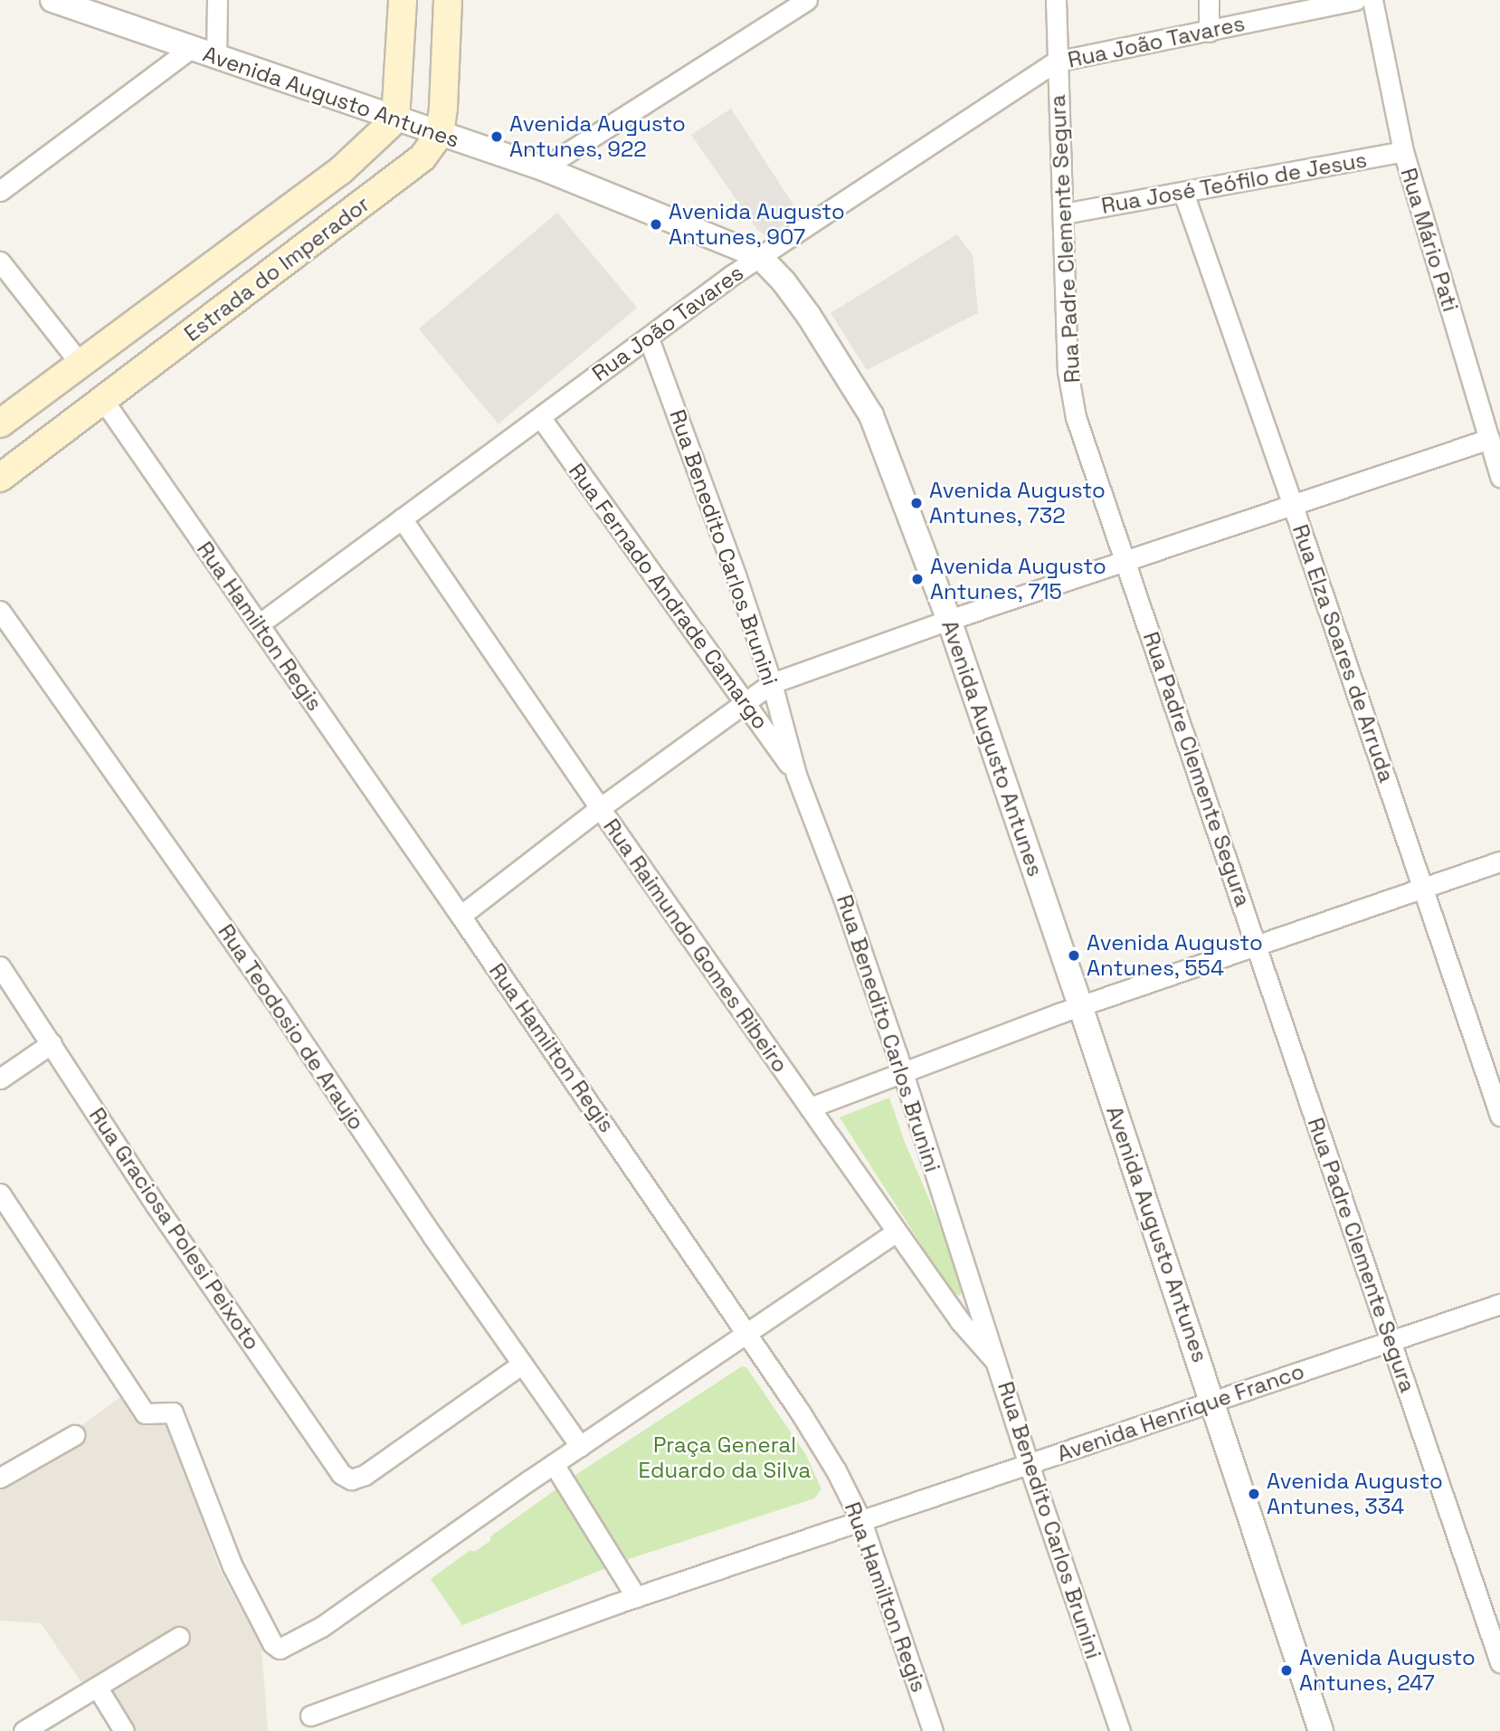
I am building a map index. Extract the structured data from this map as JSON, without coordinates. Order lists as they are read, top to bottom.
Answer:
{
  "streets": {
    "main road": ["Estrada do Imperador"],
    "street": [
      "Rua João Tavares",
      "Avenida Augusto Antunes",
      "Rua José Teófilo de Jesus",
      "Rua Padre Clemente Segura",
      "Rua Mário Pati",
      "Rua Benedito Carlos Brunini",
      "Rua Fernado Andrade Camargo",
      "Rua Hamilton Regis",
      "Rua Elza Soares de Arruda",
      "Rua Raimundo Gomes Ribeiro",
      "Rua Teodosio de Araujo",
      "Rua Graciosa Polesi Peixoto",
      "Avenida Henrique Franco"
    ]
  },
  "crossings": [
    ["Rua João Tavares", "Avenida Augusto Antunes"],
    ["Rua João Tavares", "Rua Padre Clemente Segura"],
    ["Rua João Tavares", "Rua Benedito Carlos Brunini"],
    ["Rua João Tavares", "Rua Fernado Andrade Camargo"],
    ["Rua João Tavares", "Rua Hamilton Regis"],
    ["Rua João Tavares", "Rua Raimundo Gomes Ribeiro"],
    ["Avenida Augusto Antunes", "Estrada do Imperador"],
    ["Avenida Augusto Antunes", "Avenida Henrique Franco"],
    ["Rua José Teófilo de Jesus", "Rua Padre Clemente Segura"],
    ["Rua José Teófilo de Jesus", "Rua Mário Pati"],
    ["Rua José Teófilo de Jesus", "Rua Elza Soares de Arruda"],
    ["Rua Padre Clemente Segura", "Avenida Henrique Franco"],
    ["Estrada do Imperador", "Rua Hamilton Regis"],
    ["Rua Benedito Carlos Brunini", "Rua Fernado Andrade Camargo"],
    ["Rua Benedito Carlos Brunini", "Rua Raimundo Gomes Ribeiro"],
    ["Rua Benedito Carlos Brunini", "Avenida Henrique Franco"],
    ["Rua Hamilton Regis", "Avenida Henrique Franco"],
    ["Rua Teodosio de Araujo", "Rua Graciosa Polesi Peixoto"]
  ],
  "parks": ["Praça General Eduardo da Silva"],
  "places": [
    "Avenida Augusto Antunes, 922",
    "Avenida Augusto Antunes, 907",
    "Avenida Augusto Antunes, 732",
    "Avenida Augusto Antunes, 715",
    "Avenida Augusto Antunes, 554",
    "Avenida Augusto Antunes, 334",
    "Avenida Augusto Antunes, 247"
  ]
}
